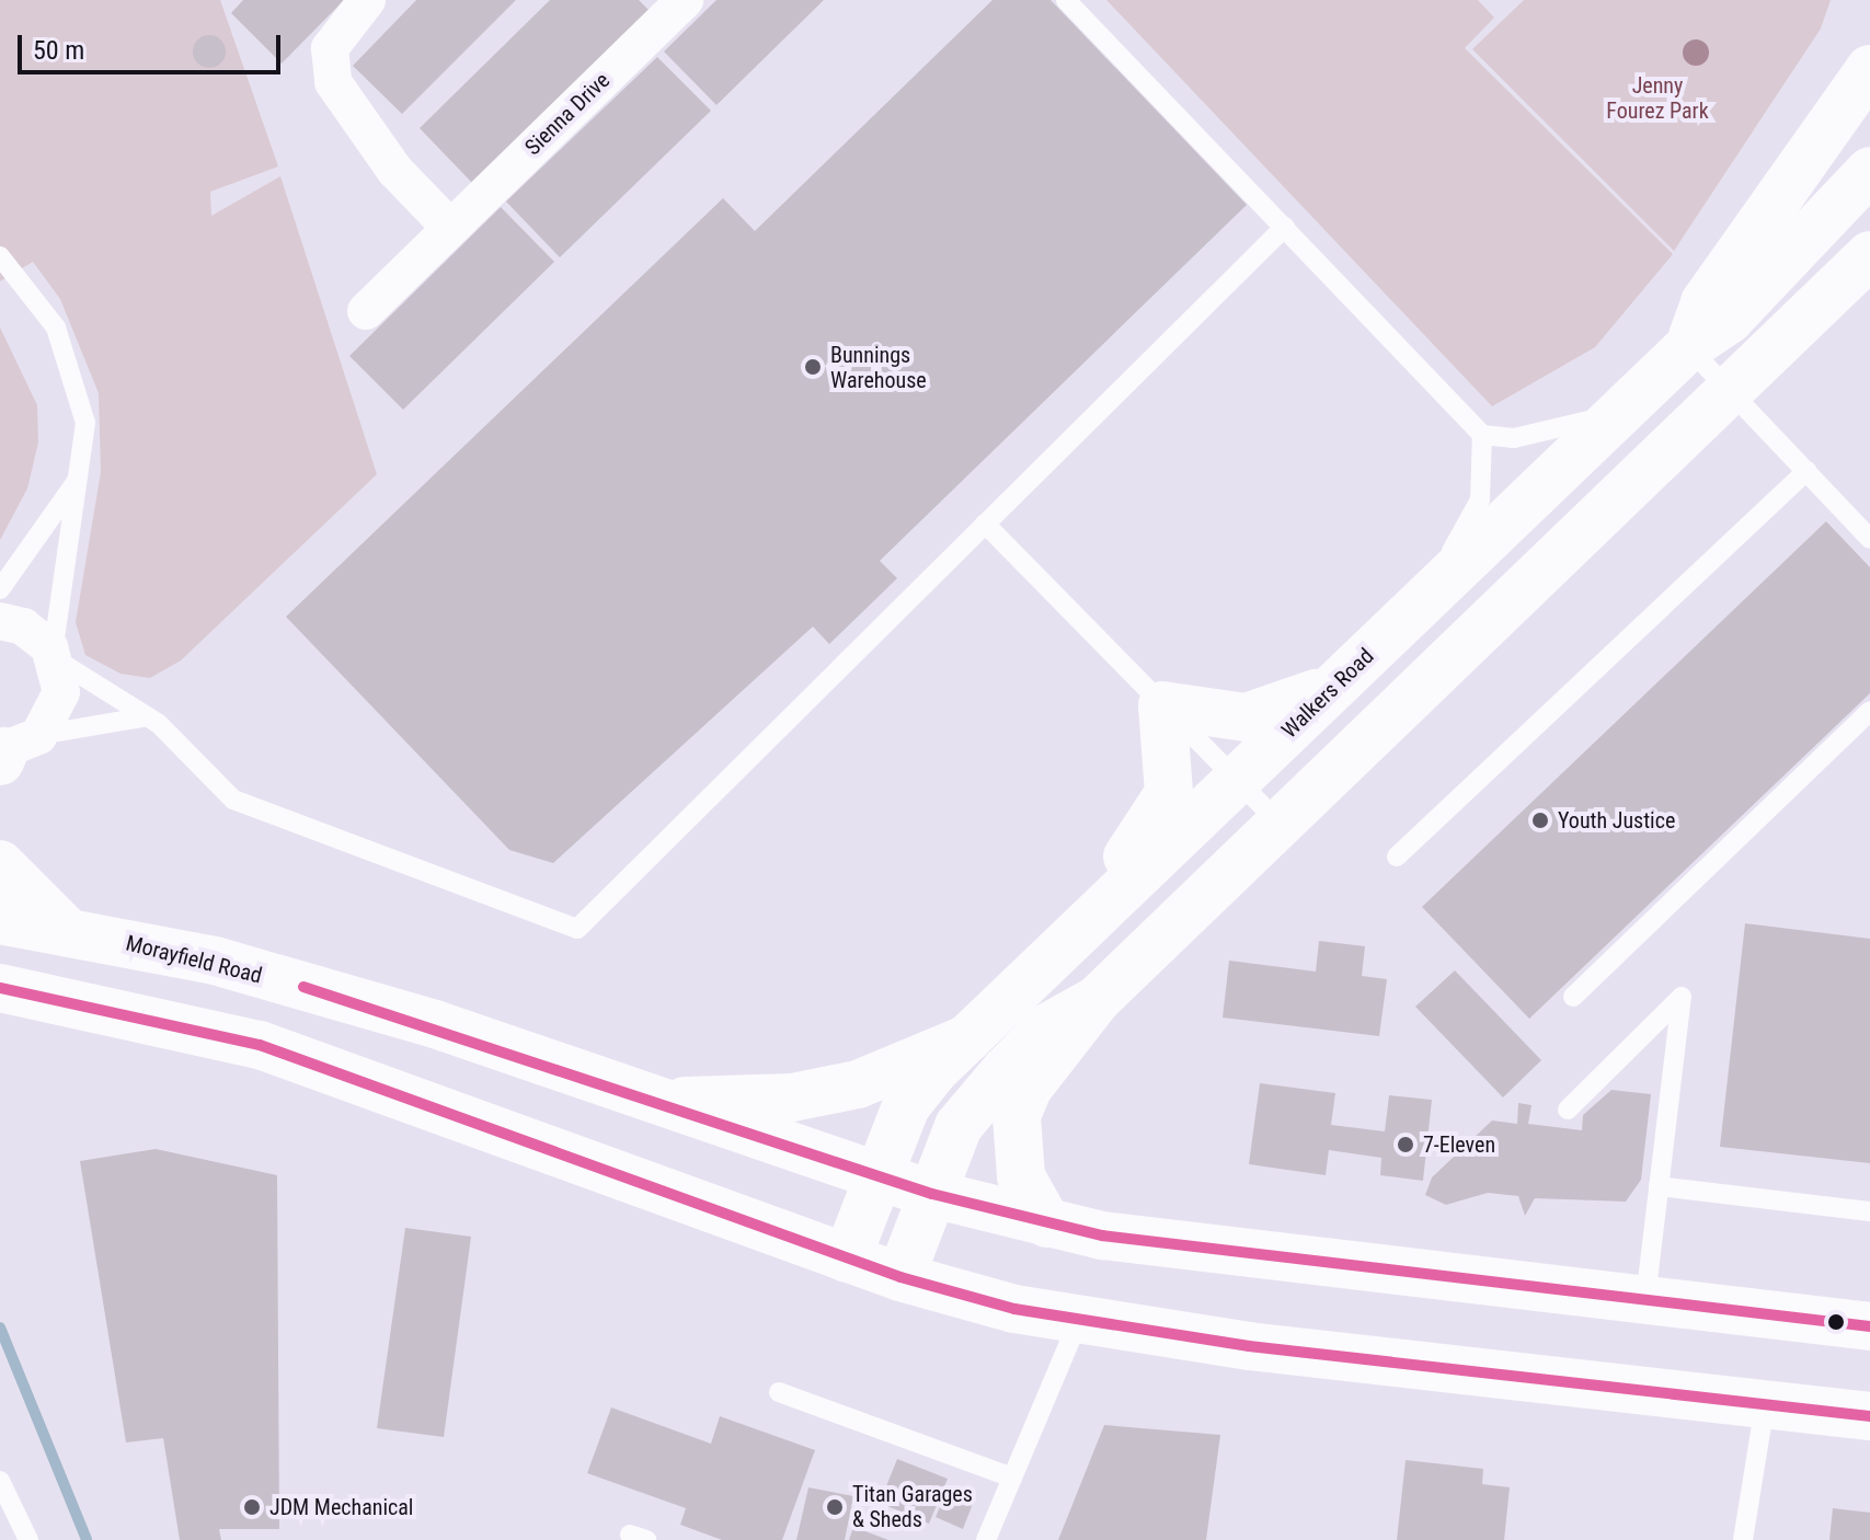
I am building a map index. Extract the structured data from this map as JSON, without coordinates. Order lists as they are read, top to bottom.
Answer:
{
  "streets": {
    "main road": ["Walkers Road", "Morayfield Road"],
    "street": ["Sienna Drive"]
  },
  "crossings": [
    ["Walkers Road", "Morayfield Road"]
  ],
  "parks": ["Jenny Fourez Park"],
  "places": [
    "Bunnings Warehouse",
    "Youth Justice",
    "7-Eleven",
    "JDM Mechanical",
    "Titan Garages & Sheds"
  ],
  "scale_bar": "50 m"
}
